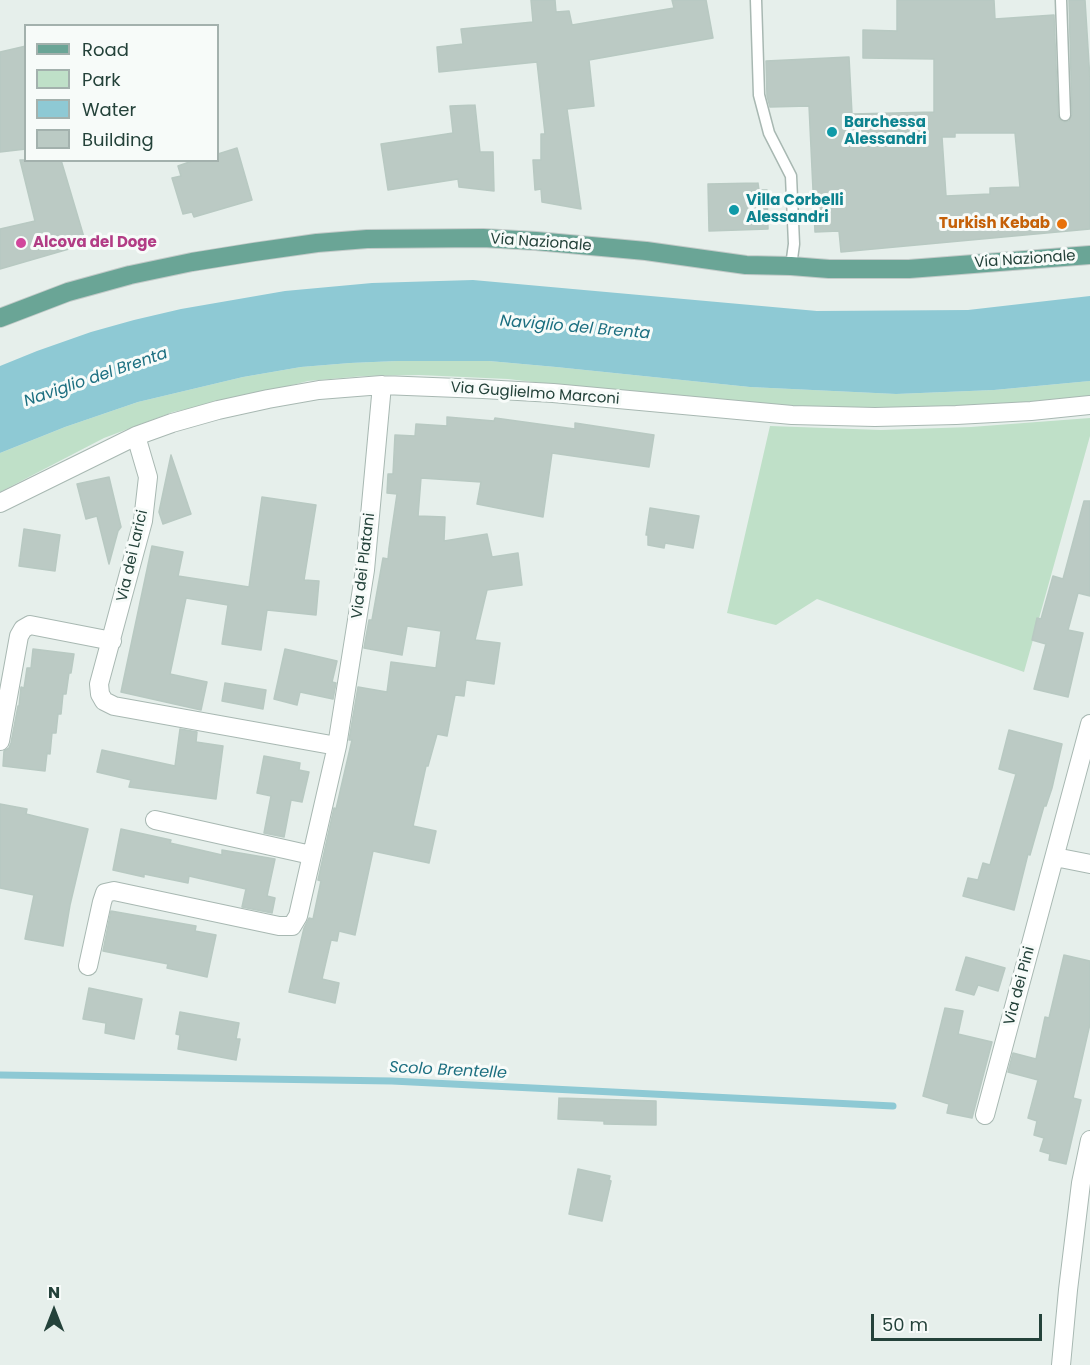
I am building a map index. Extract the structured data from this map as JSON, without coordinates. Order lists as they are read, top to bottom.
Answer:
{
  "streets": {
    "main road": ["Via Nazionale"],
    "street": [
      "Via Guglielmo Marconi",
      "Via dei Larici",
      "Via dei Platani",
      "Via dei Pini"
    ]
  },
  "crossings": [
    ["Via Guglielmo Marconi", "Via dei Larici"],
    ["Via Guglielmo Marconi", "Via dei Platani"],
    ["Via dei Larici", "Via dei Platani"]
  ],
  "water": ["Naviglio del Brenta", "Scolo Brentelle"],
  "places": [
    "Barchessa Alessandri",
    "Villa Corbelli Alessandri",
    "Turkish Kebab",
    "Alcova del Doge"
  ],
  "legend": [
    "Road",
    "Park",
    "Water",
    "Building"
  ],
  "scale_bar": "50 m",
  "north": "top"
}
